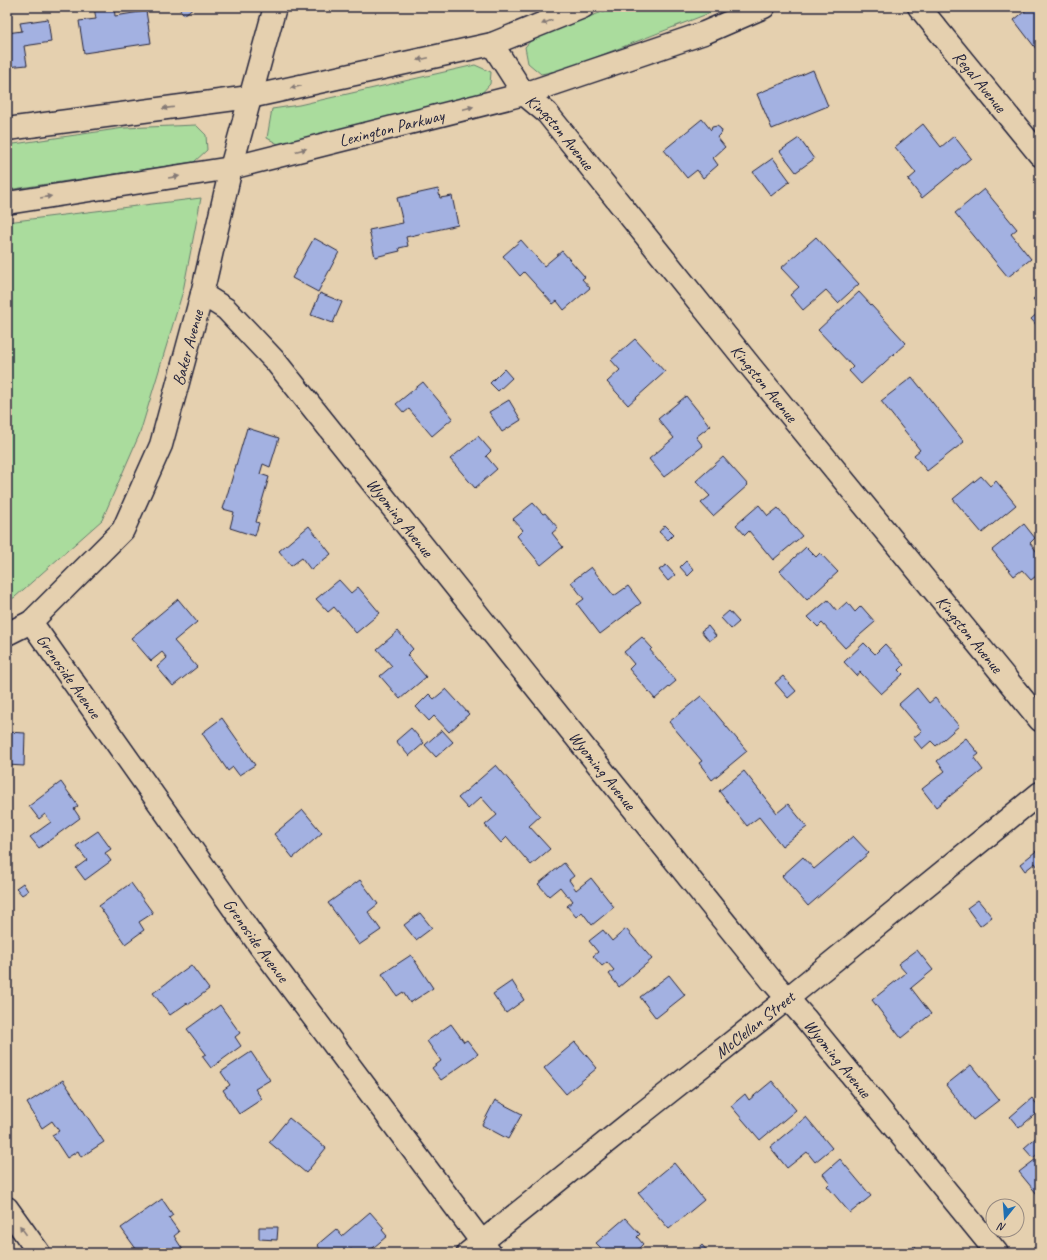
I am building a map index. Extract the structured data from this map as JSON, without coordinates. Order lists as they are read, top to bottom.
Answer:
{
  "streets": {
    "street": [
      "Regal Avenue",
      "Lexington Parkway",
      "Kingston Avenue",
      "Baker Avenue",
      "Wyoming Avenue",
      "Grenoside Avenue",
      "McClellan Street"
    ]
  },
  "crossings": [
    ["Lexington Parkway", "Kingston Avenue"],
    ["Lexington Parkway", "Baker Avenue"],
    ["Baker Avenue", "Wyoming Avenue"],
    ["Baker Avenue", "Grenoside Avenue"],
    ["Wyoming Avenue", "McClellan Street"],
    ["Grenoside Avenue", "McClellan Street"]
  ],
  "north": "bottom"
}
